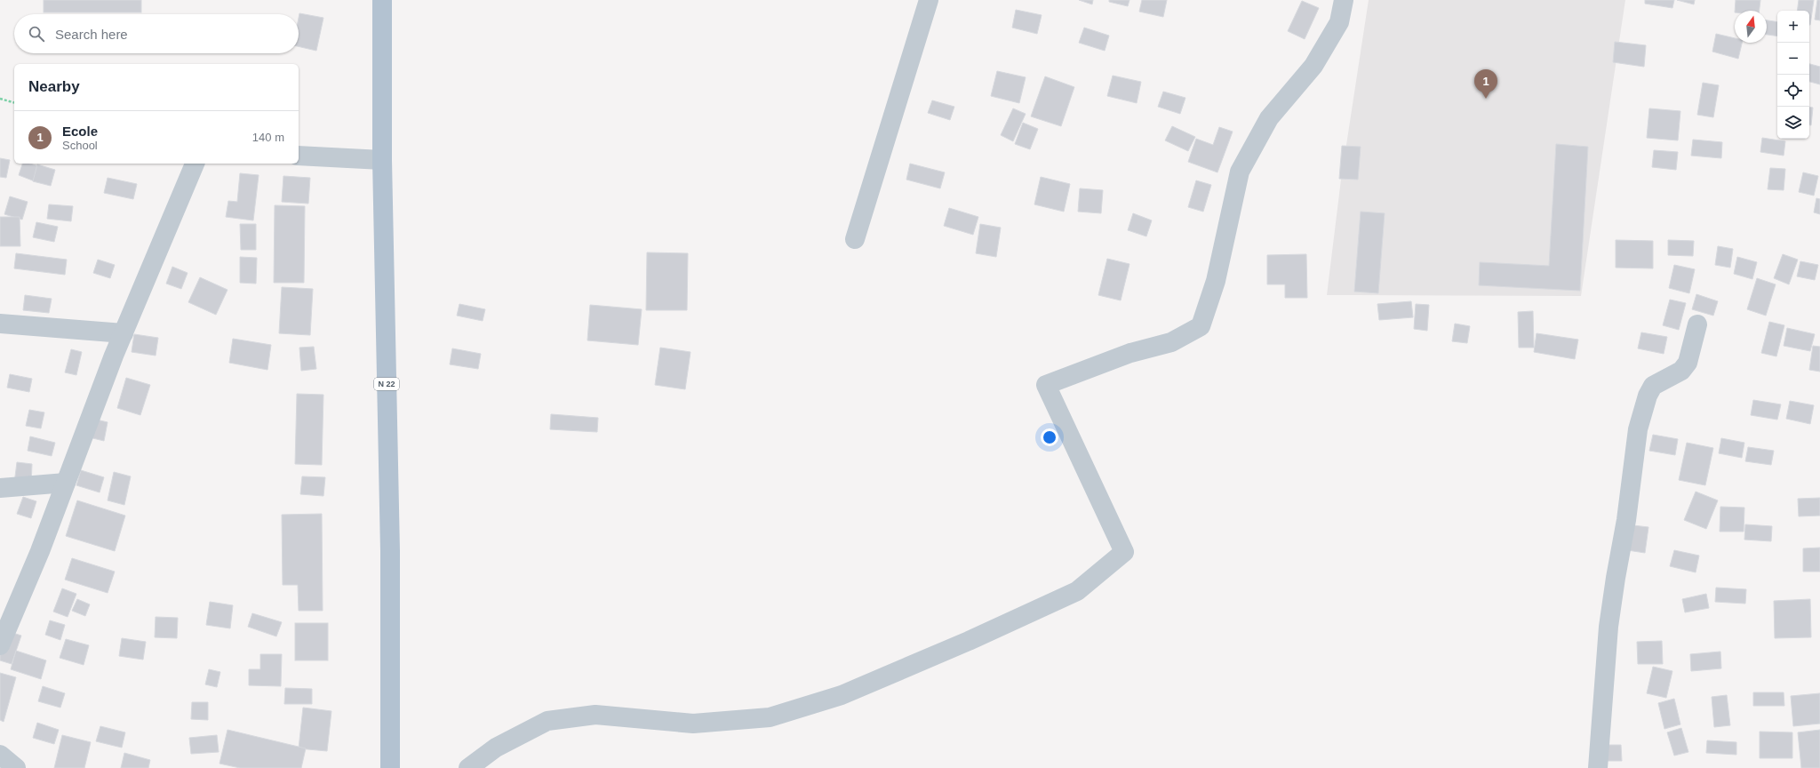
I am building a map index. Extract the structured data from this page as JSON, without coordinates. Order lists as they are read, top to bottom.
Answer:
{
  "streets": {
    "main road": ["N 22"]
  },
  "north": "top",
  "page": {
    "map_buttons": ["+", "−"],
    "search": "Search here",
    "heading": "Nearby",
    "pins": "1",
    "list": [
      {
        "mark": "1",
        "name": "Ecole",
        "note": "School",
        "value": "140 m"
      }
    ]
  }
}
